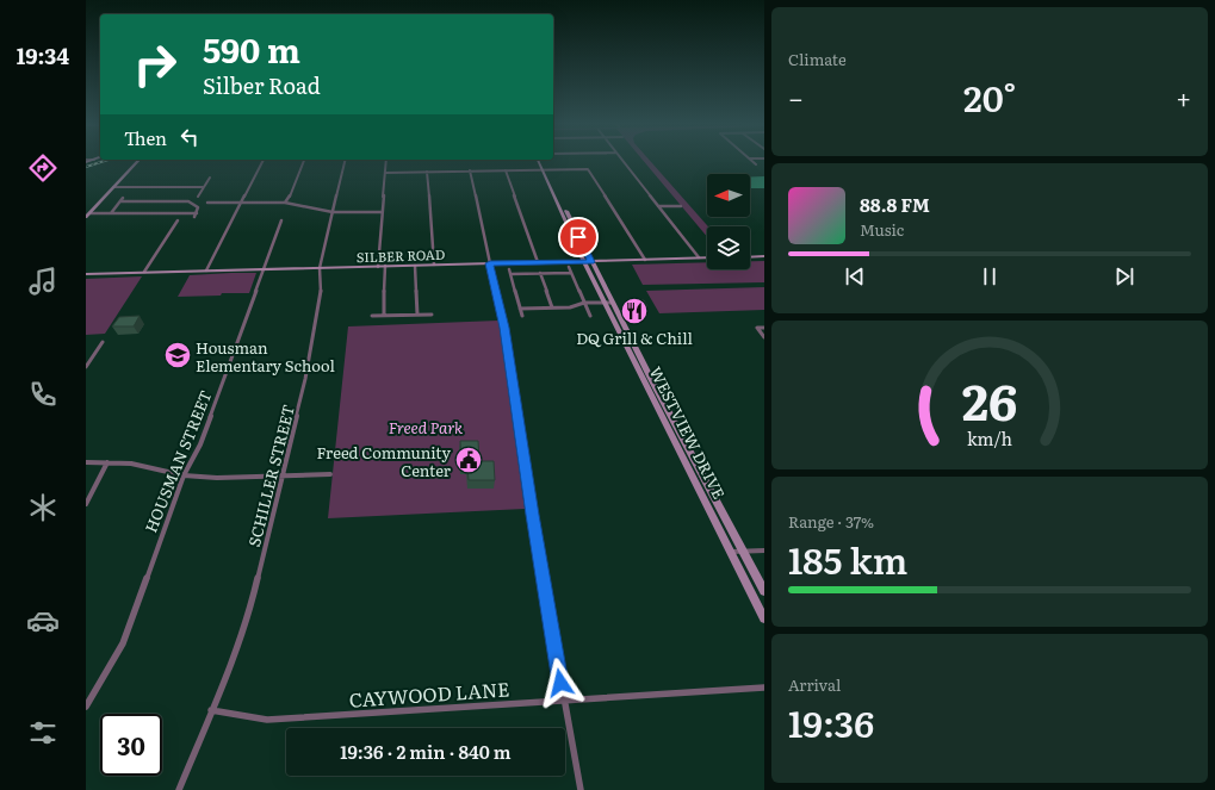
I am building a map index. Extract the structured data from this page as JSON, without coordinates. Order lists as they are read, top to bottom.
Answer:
{
  "streets": {
    "main road": ["SILBER ROAD", "WESTVIEW DRIVE"],
    "street": ["HOUSMAN STREET", "SCHILLER STREET", "CAYWOOD LANE"]
  },
  "crossings": [
    ["SILBER ROAD", "WESTVIEW DRIVE"],
    ["SILBER ROAD", "HOUSMAN STREET"],
    ["SILBER ROAD", "SCHILLER STREET"],
    ["SCHILLER STREET", "CAYWOOD LANE"]
  ],
  "parks": ["Freed Park"],
  "places": {
    "restaurant": ["DQ Grill & Chill"],
    "school or university": ["Housman Elementary School"],
    "public building": ["Freed Community Center"]
  },
  "north": "left",
  "page": {
    "tabs": "19:34",
    "tile": [
      "Climate",
      ["Range · 37%", "185 km"],
      ["Arrival", "19:36"]
    ],
    "turn": ["590 m", "Silber Road"],
    "heat": ["−", "20°", "+"],
    "then": "Then",
    "song": ["88.8 FM", "Music"],
    "limit": "30",
    "trip": "19:36 · 2 min · 840 m",
    "gauge": ["26", "km/h"]
  }
}
